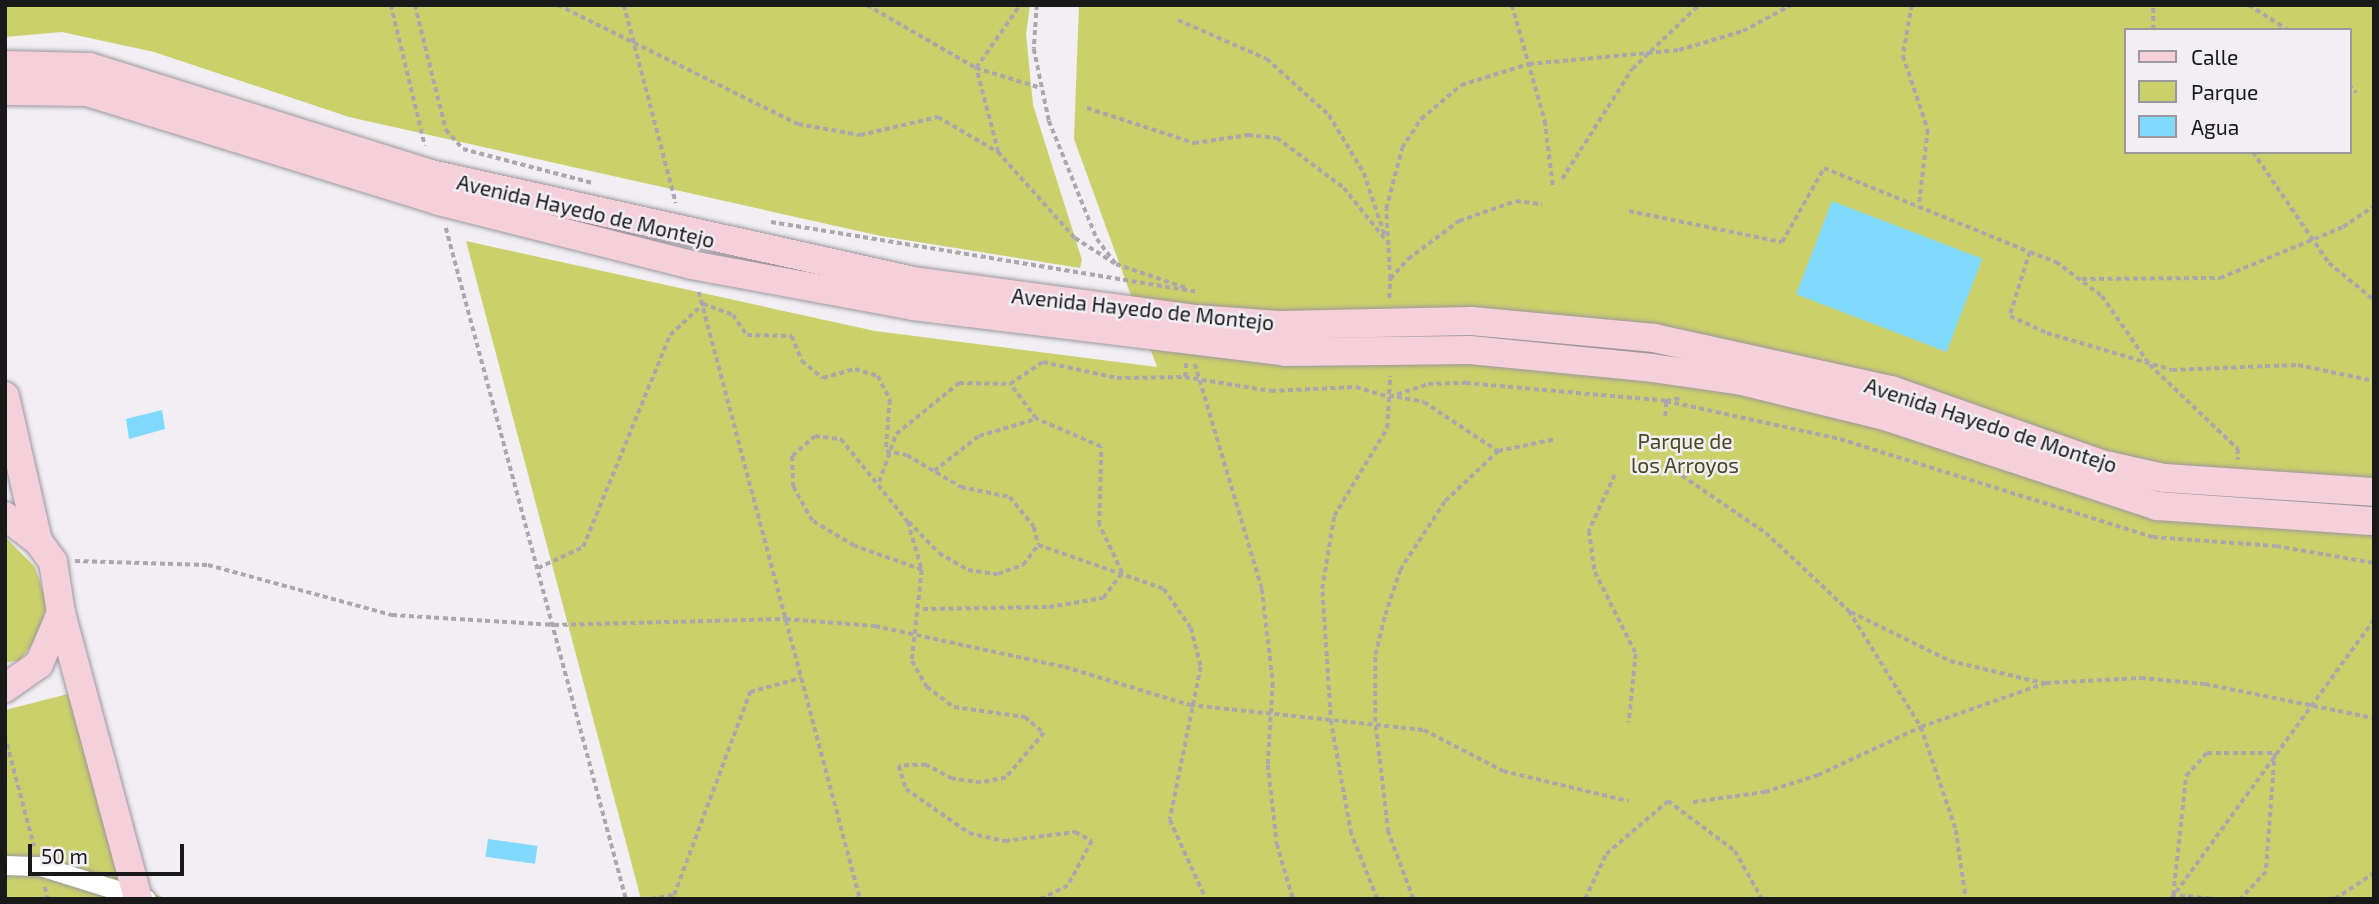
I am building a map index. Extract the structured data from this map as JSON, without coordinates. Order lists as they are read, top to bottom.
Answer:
{
  "streets": {
    "street": ["Avenida Hayedo de Montejo"]
  },
  "parks": ["Parque de los Arroyos"],
  "legend": ["Calle", "Parque", "Agua"],
  "scale_bar": "50 m"
}
